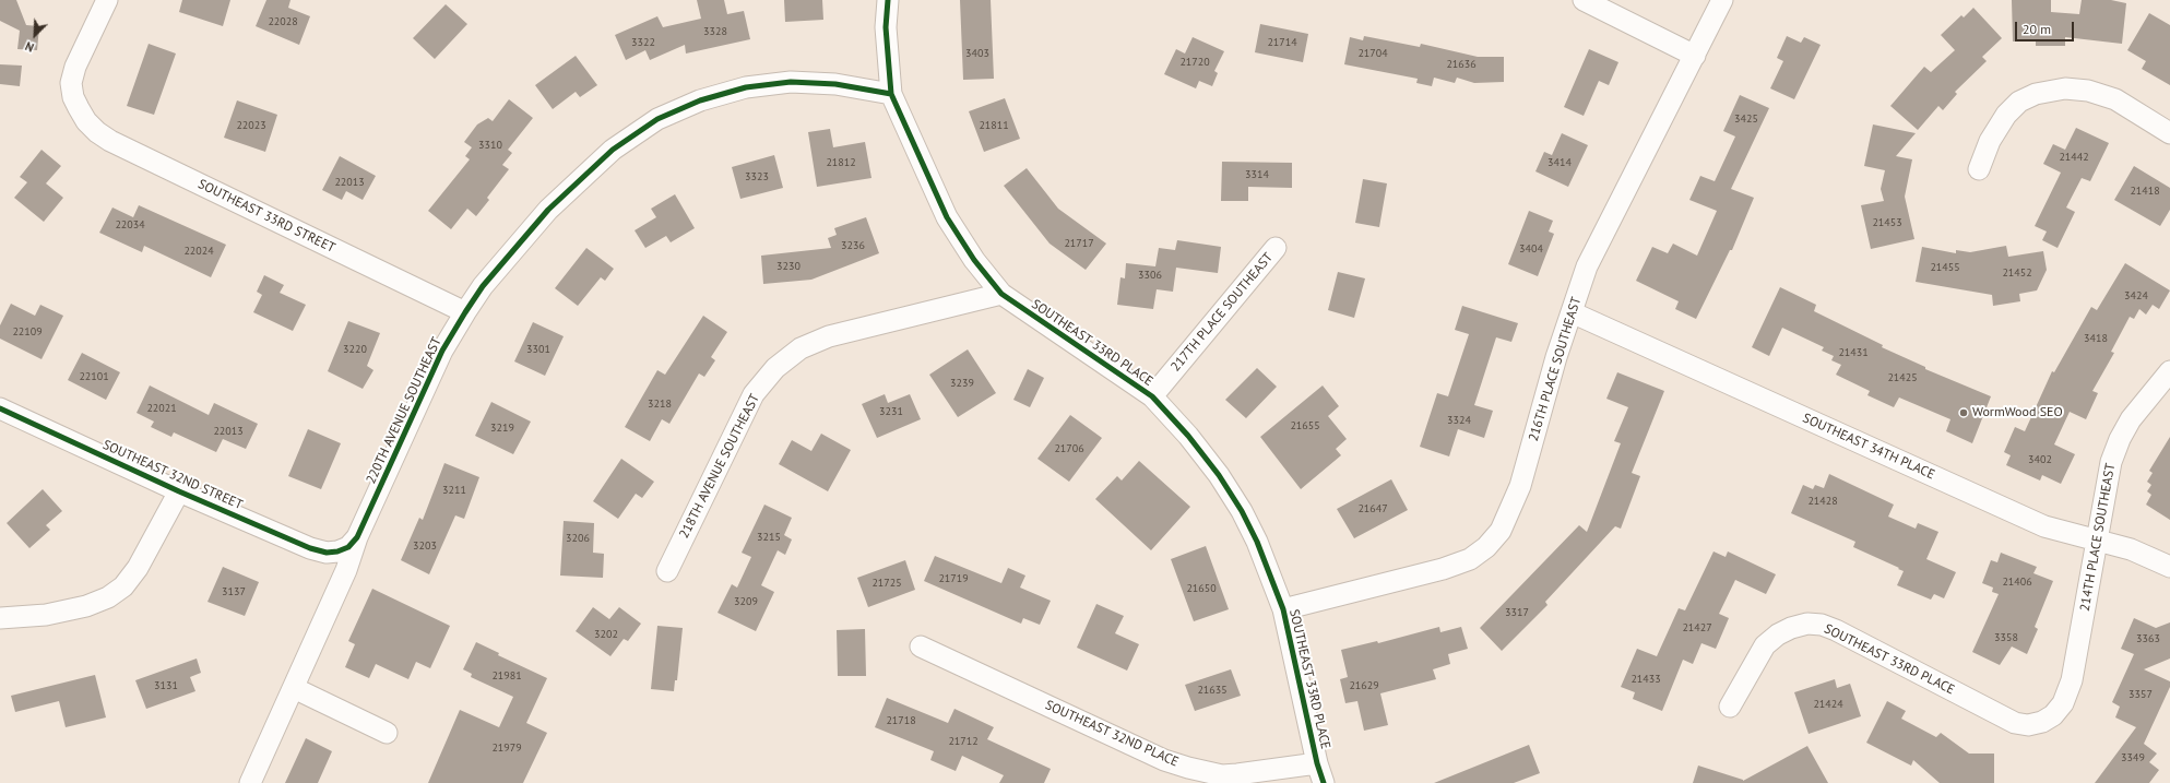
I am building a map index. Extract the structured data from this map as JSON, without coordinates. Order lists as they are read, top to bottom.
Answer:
{
  "streets": {
    "street": [
      "SOUTHEAST 33RD STREET",
      "217TH PLACE SOUTHEAST",
      "SOUTHEAST 33RD PLACE",
      "216TH PLACE SOUTHEAST",
      "220TH AVENUE SOUTHEAST",
      "SOUTHEAST 34TH PLACE",
      "218TH AVENUE SOUTHEAST",
      "SOUTHEAST 32ND STREET",
      "214TH PLACE SOUTHEAST",
      "SOUTHEAST 32ND PLACE"
    ]
  },
  "crossings": [
    ["SOUTHEAST 33RD STREET", "220TH AVENUE SOUTHEAST"],
    ["217TH PLACE SOUTHEAST", "SOUTHEAST 33RD PLACE"],
    ["SOUTHEAST 33RD PLACE", "216TH PLACE SOUTHEAST"],
    ["SOUTHEAST 33RD PLACE", "220TH AVENUE SOUTHEAST"],
    ["SOUTHEAST 33RD PLACE", "218TH AVENUE SOUTHEAST"],
    ["SOUTHEAST 33RD PLACE", "214TH PLACE SOUTHEAST"],
    ["SOUTHEAST 33RD PLACE", "SOUTHEAST 32ND PLACE"],
    ["216TH PLACE SOUTHEAST", "SOUTHEAST 34TH PLACE"],
    ["220TH AVENUE SOUTHEAST", "SOUTHEAST 32ND STREET"],
    ["SOUTHEAST 34TH PLACE", "214TH PLACE SOUTHEAST"]
  ],
  "places": ["WormWood SEO"],
  "house_numbers": [
    "22028",
    "3328",
    "3322",
    "21714",
    "3403",
    "21704",
    "21720",
    "21636",
    "3425",
    "22023",
    "21811",
    "3310",
    "21442",
    "21812",
    "3414",
    "3314",
    "3323",
    "22013",
    "21418",
    "21453",
    "22034",
    "21717",
    "3236",
    "3404",
    "22024",
    "3230",
    "21455",
    "21452",
    "3306",
    "3424",
    "22109",
    "3418",
    "3220",
    "3301",
    "21431",
    "22101",
    "21425",
    "3239",
    "3218",
    "22021",
    "3231",
    "3324",
    "21655",
    "3219",
    "22013",
    "21706",
    "3402",
    "3211",
    "21428",
    "21647",
    "3215",
    "3206",
    "3203",
    "21719",
    "21406",
    "21725",
    "21650",
    "3137",
    "3209",
    "3317",
    "21427",
    "3202",
    "3358",
    "3363",
    "21981",
    "21433",
    "3131",
    "21629",
    "21635",
    "3357",
    "21424",
    "21718",
    "21712",
    "21979",
    "3349"
  ],
  "scale_bar": "20 m",
  "north": "bottom left"
}
